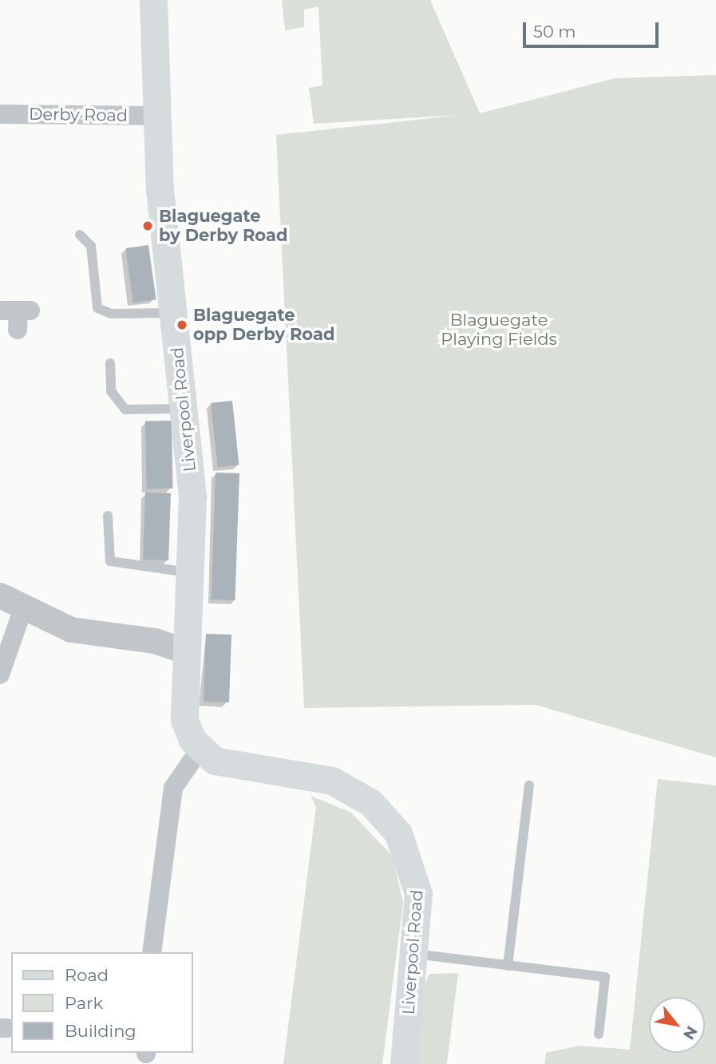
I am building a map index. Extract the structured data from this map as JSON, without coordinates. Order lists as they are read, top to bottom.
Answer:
{
  "streets": {
    "main road": ["Liverpool Road"],
    "street": ["Derby Road"]
  },
  "crossings": [
    ["Derby Road", "Liverpool Road"]
  ],
  "parks": ["Blaguegate Playing Fields"],
  "places": ["Blaguegate by Derby Road", "Blaguegate opp Derby Road"],
  "legend": ["Road", "Park", "Building"],
  "scale_bar": "50 m",
  "north": "bottom right"
}
